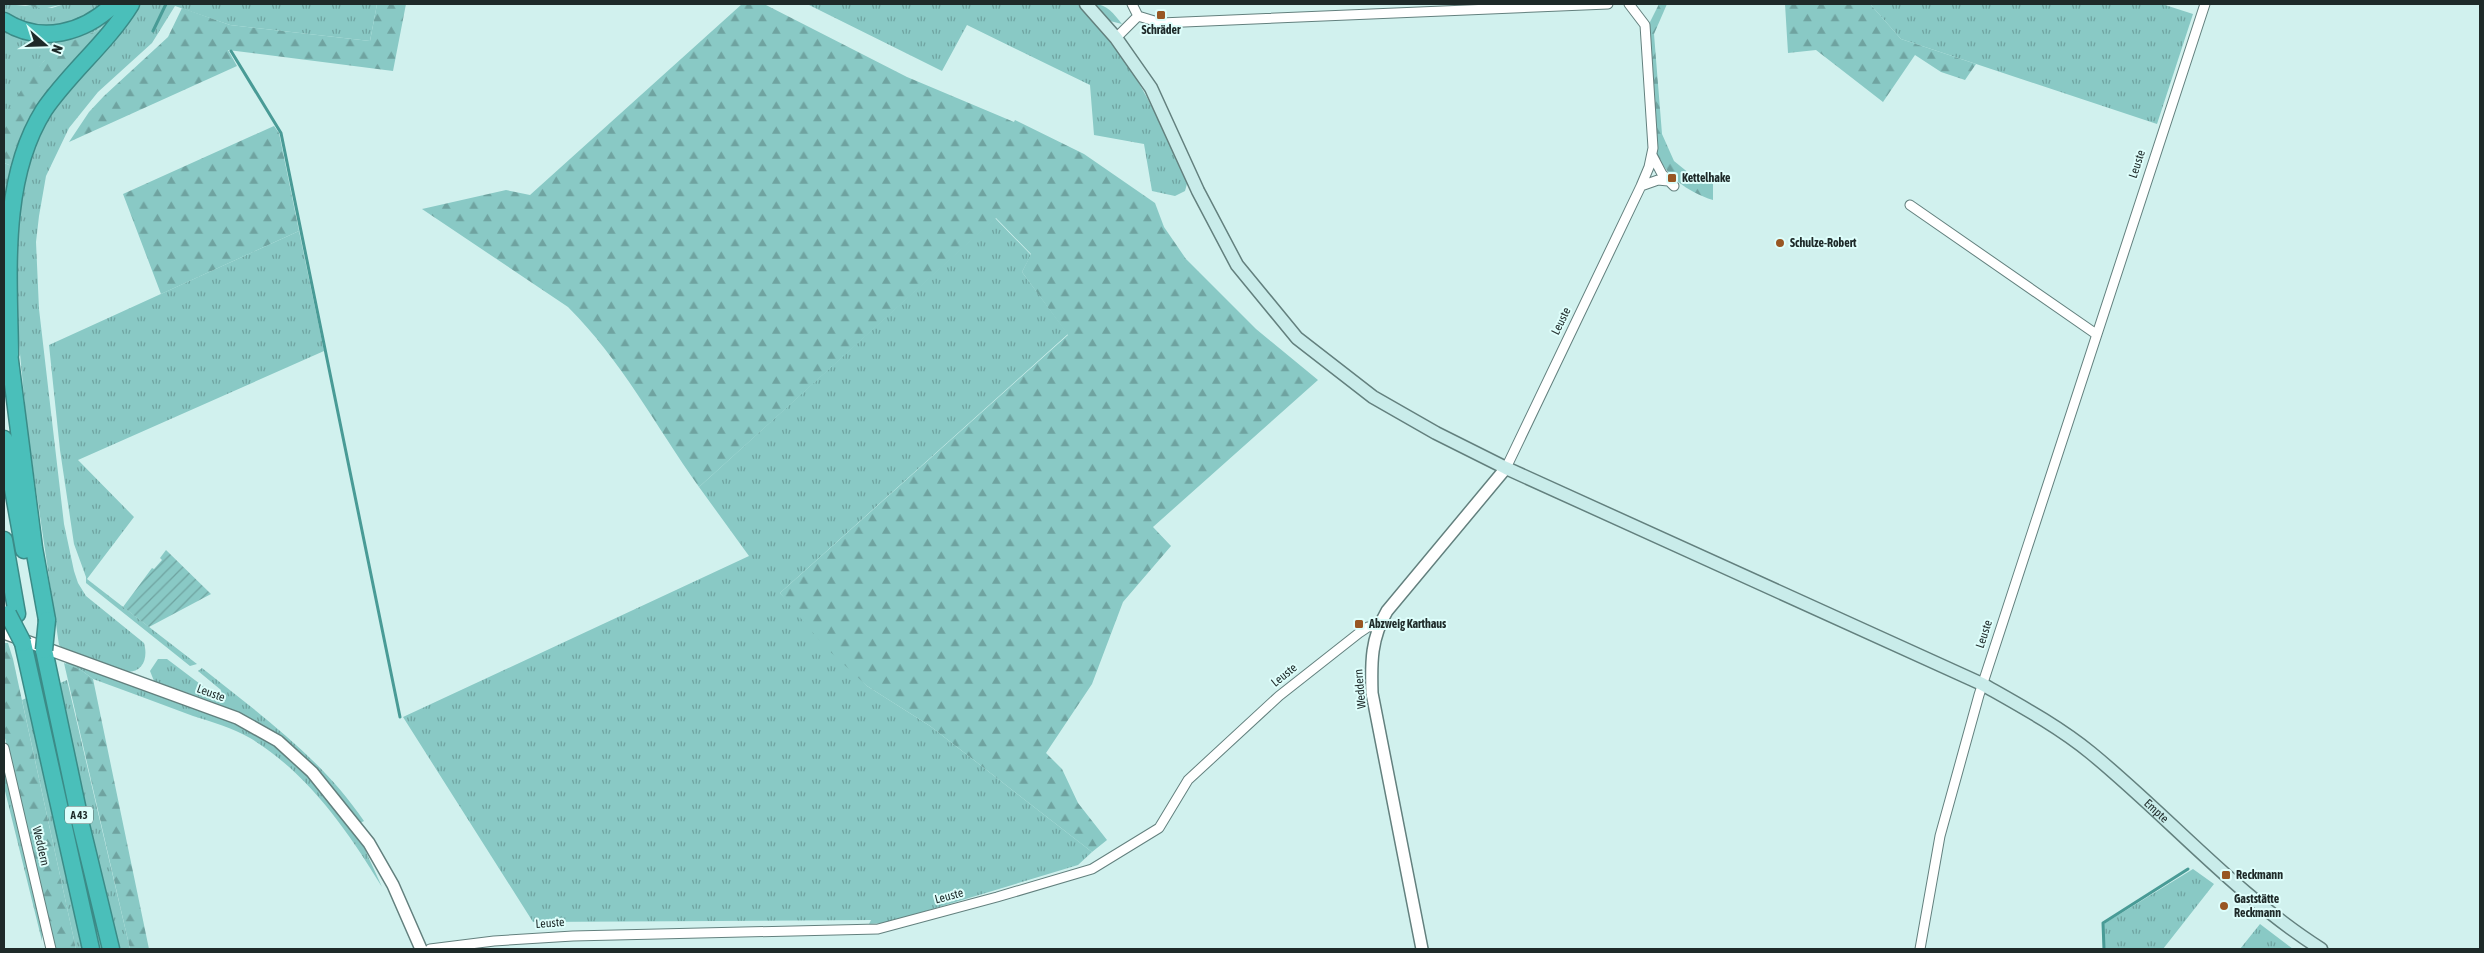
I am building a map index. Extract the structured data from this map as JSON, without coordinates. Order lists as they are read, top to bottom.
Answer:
{
  "streets": {
    "highway": ["A 43"],
    "main road": ["Empte"],
    "street": ["Leuste", "Weddern"]
  },
  "crossings": [
    ["Leuste", "Weddern"],
    ["Leuste", "Empte"],
    ["Weddern", "Empte"]
  ],
  "places": {
    "transit": [
      "Schräder",
      "Kettelhake",
      "Abzweig Karthaus",
      "Reckmann"
    ],
    "other": ["Schulze-Robert", "Gaststätte Reckmann"]
  },
  "north": "right"
}
